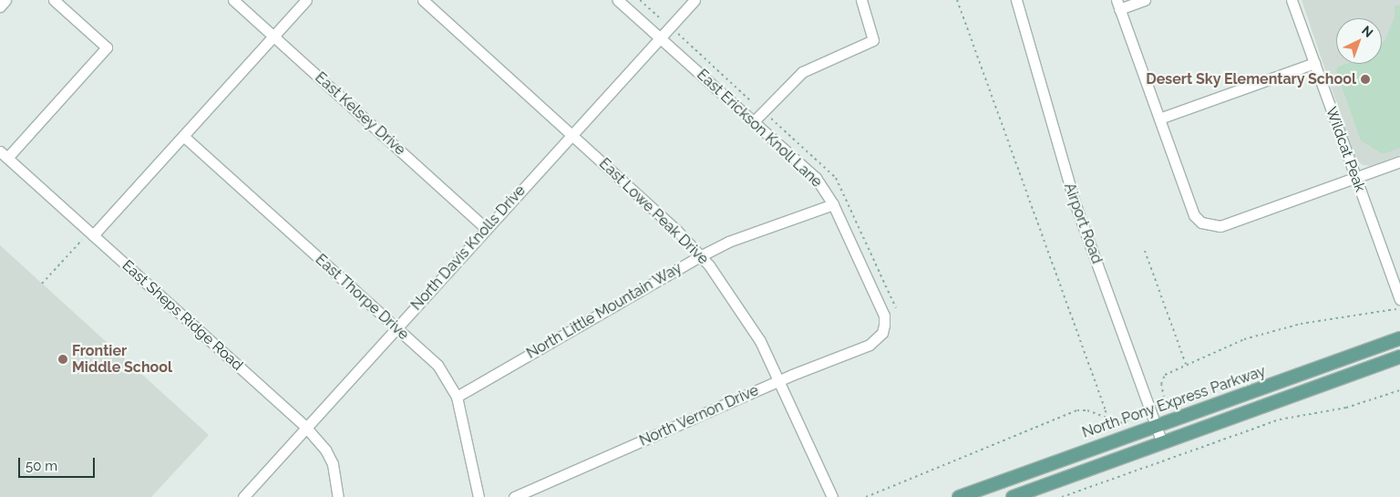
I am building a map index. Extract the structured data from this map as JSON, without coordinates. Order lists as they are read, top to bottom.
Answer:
{
  "streets": {
    "main road": ["North Pony Express Parkway"],
    "street": [
      "East Kelsey Drive",
      "East Erickson Knoll Lane",
      "Wildcat Peak",
      "East Lowe Peak Drive",
      "Airport Road",
      "North Davis Knolls Drive",
      "East Thorpe Drive",
      "North Little Mountain Way",
      "East Sheps Ridge Road",
      "North Vernon Drive"
    ]
  },
  "crossings": [
    ["East Kelsey Drive", "North Davis Knolls Drive"],
    ["East Erickson Knoll Lane", "North Davis Knolls Drive"],
    ["East Erickson Knoll Lane", "North Little Mountain Way"],
    ["East Erickson Knoll Lane", "North Vernon Drive"],
    ["East Lowe Peak Drive", "North Davis Knolls Drive"],
    ["East Lowe Peak Drive", "North Little Mountain Way"],
    ["East Lowe Peak Drive", "North Vernon Drive"],
    ["Airport Road", "North Pony Express Parkway"],
    ["North Davis Knolls Drive", "East Thorpe Drive"],
    ["North Davis Knolls Drive", "East Sheps Ridge Road"],
    ["East Thorpe Drive", "North Little Mountain Way"]
  ],
  "places": ["Desert Sky Elementary School", "Frontier Middle School"],
  "scale_bar": "50 m",
  "north": "top right"
}
